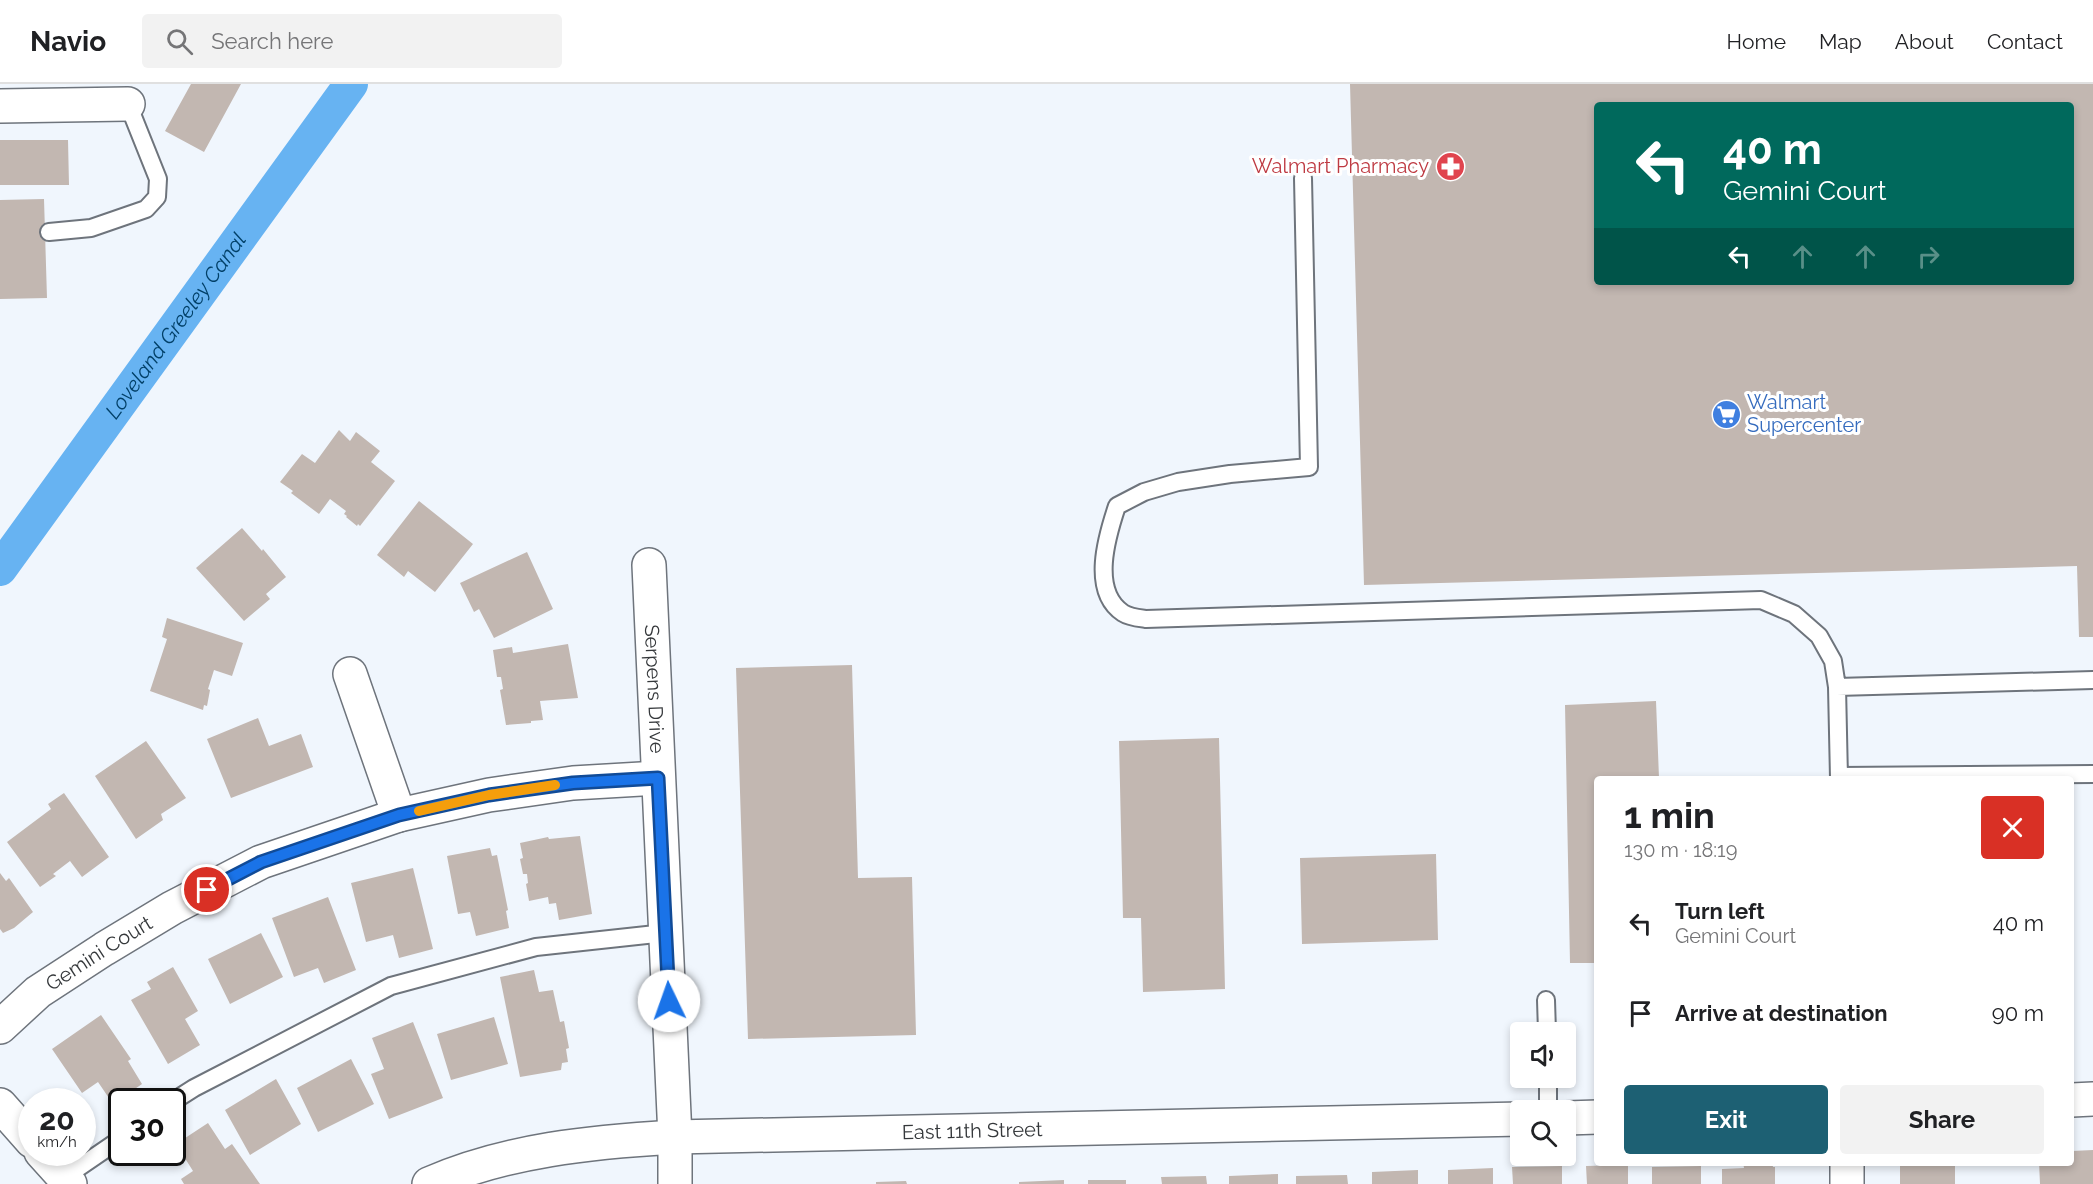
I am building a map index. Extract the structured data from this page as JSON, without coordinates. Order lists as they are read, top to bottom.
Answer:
{
  "streets": {
    "street": ["Serpens Drive", "Gemini Court", "East 11th Street"]
  },
  "crossings": [
    ["Serpens Drive", "Gemini Court"],
    ["Serpens Drive", "East 11th Street"]
  ],
  "water": ["Loveland Greeley Canal"],
  "places": {
    "pharmacy": ["Walmart Pharmacy"],
    "supermarket": ["Walmart Supercenter"]
  },
  "page": {
    "header": "Navio",
    "search": "Search here",
    "nav": [
      "Home",
      "Map",
      "About",
      "Contact"
    ],
    "turn": ["40 m", "Gemini Court"],
    "heading": ["1 min", "130 m · 18:19"],
    "list": [
      {
        "name": "Turn left",
        "note": "Gemini Court",
        "value": "40 m"
      },
      {
        "name": "Arrive at destination",
        "value": "90 m"
      }
    ],
    "buttons": ["Exit", "Share"],
    "speed": "20 km/h",
    "limit": "30"
  }
}
